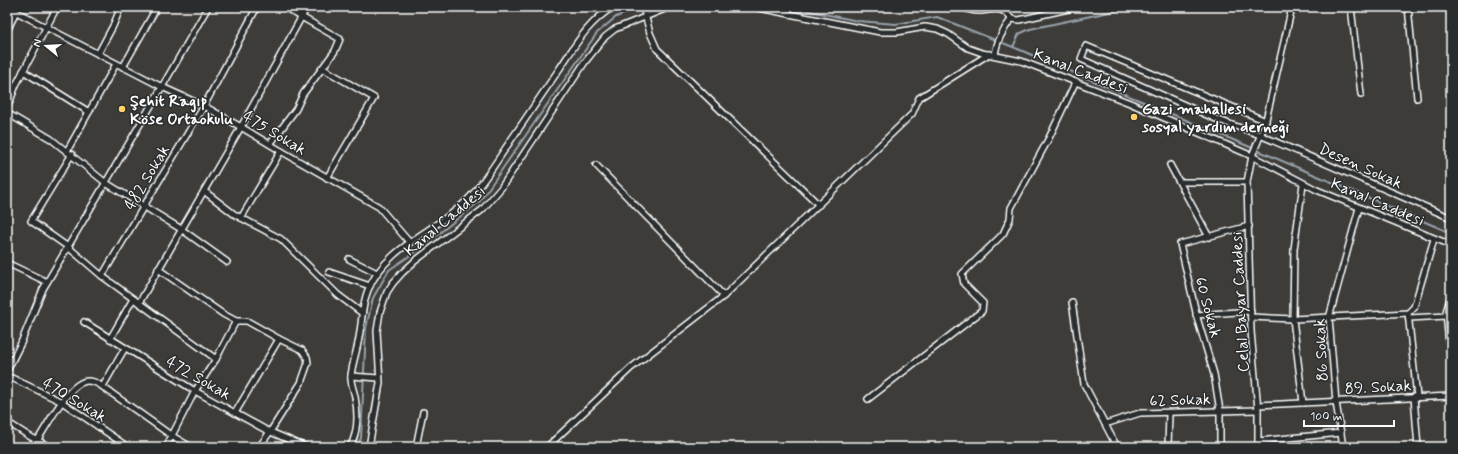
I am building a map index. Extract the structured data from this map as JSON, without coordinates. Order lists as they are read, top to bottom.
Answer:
{
  "streets": {
    "street": [
      "Kanal Caddesi",
      "475 Sokak",
      "Desen Sokak",
      "482 Sokak",
      "Celal Bayar Caddesi",
      "60 Sokak",
      "86 Sokak",
      "472 Sokak",
      "89. Sokak",
      "470 Sokak",
      "62 Sokak"
    ]
  },
  "crossings": [
    ["Kanal Caddesi", "Celal Bayar Caddesi"],
    ["Kanal Caddesi", "86 Sokak"],
    ["475 Sokak", "482 Sokak"],
    ["Desen Sokak", "Celal Bayar Caddesi"],
    ["Celal Bayar Caddesi", "89. Sokak"],
    ["Celal Bayar Caddesi", "62 Sokak"],
    ["60 Sokak", "62 Sokak"],
    ["86 Sokak", "89. Sokak"],
    ["89. Sokak", "62 Sokak"]
  ],
  "places": ["Şehit Ragıp Köse Ortaokulu", "Gazi mahallesi sosyal yardım derneği"],
  "scale_bar": "100 m",
  "north": "left"
}
